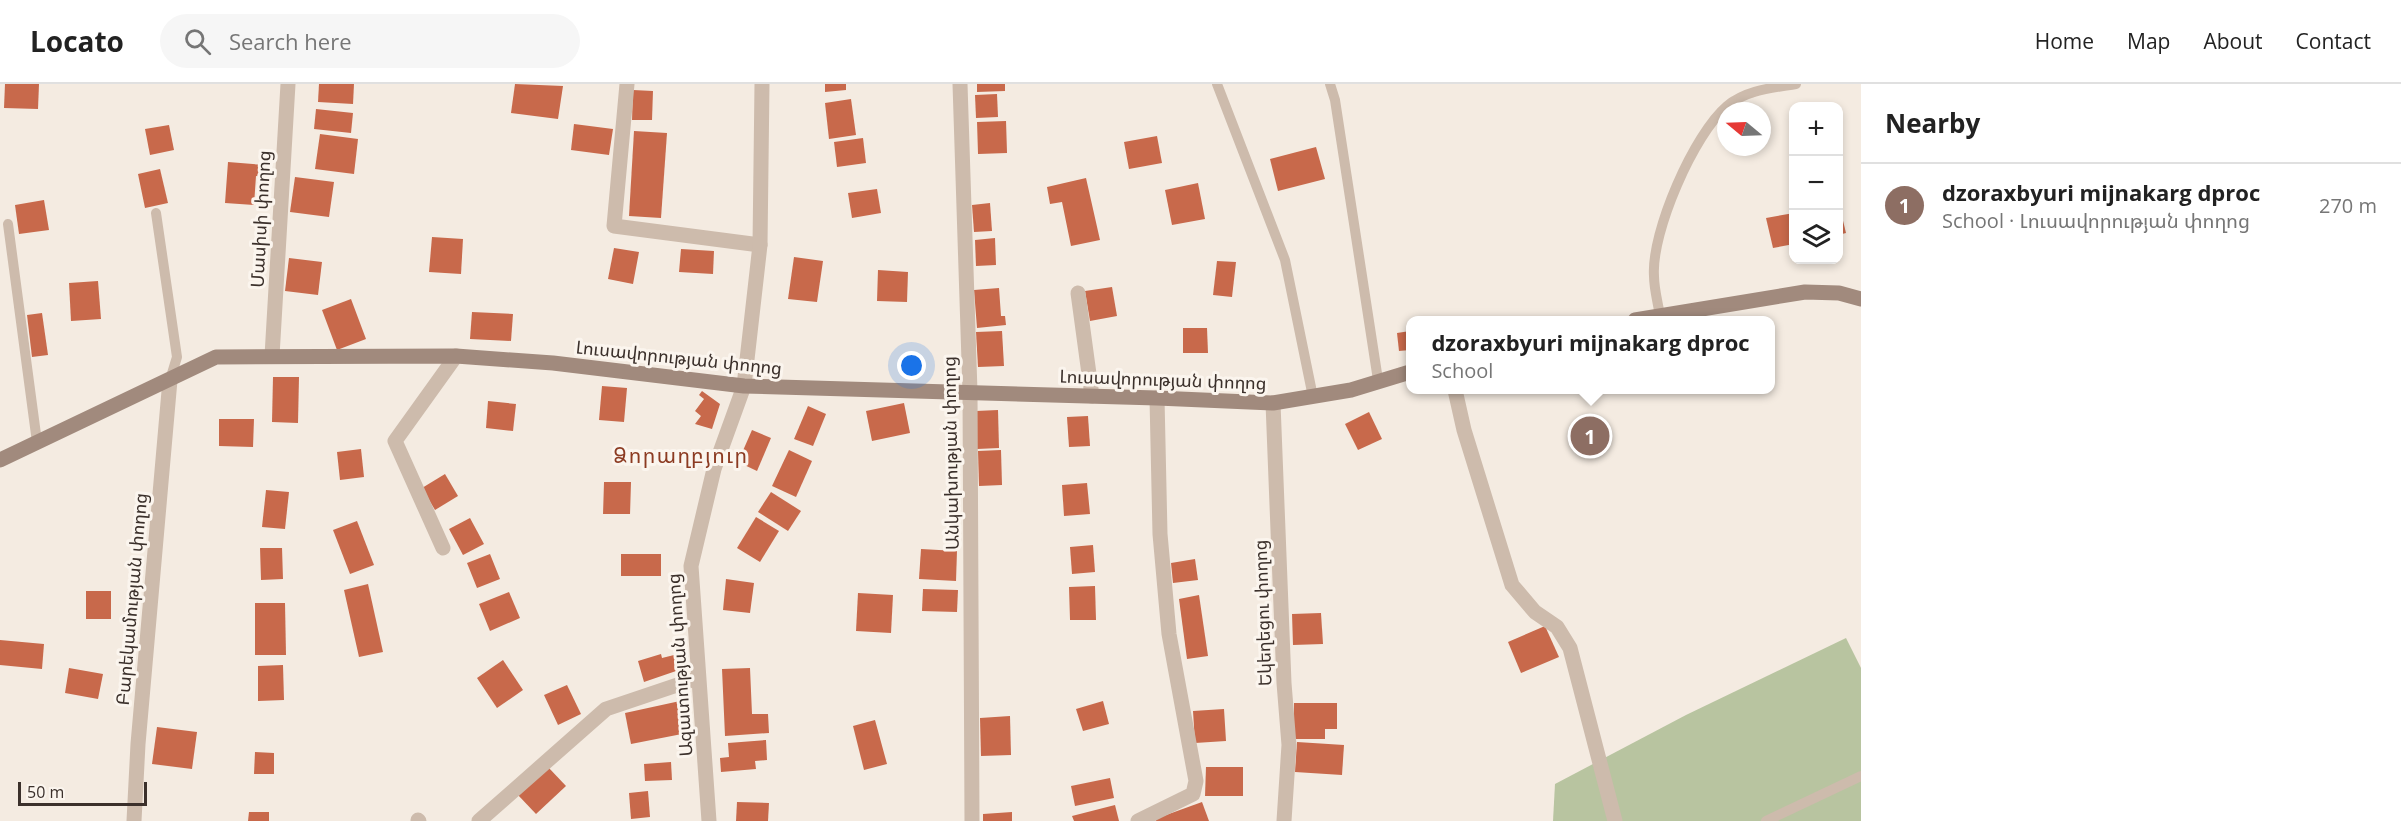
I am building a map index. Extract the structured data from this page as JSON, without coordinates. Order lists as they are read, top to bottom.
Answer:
{
  "streets": {
    "main road": ["Լուսավորության փողոց"],
    "street": [
      "Մասիսի փողոց",
      "Անկախության փողոց",
      "Բարեկամության փողոց",
      "Եկեղեցու փողոց",
      "Ազատության փողոց"
    ]
  },
  "crossings": [
    ["Մասիսի փողոց", "Լուսավորության փողոց"],
    ["Լուսավորության փողոց", "Անկախության փողոց"],
    ["Լուսավորության փողոց", "Բարեկամության փողոց"],
    ["Լուսավորության փողոց", "Եկեղեցու փողոց"],
    ["Լուսավորության փողոց", "Ազատության փողոց"]
  ],
  "districts": ["Ձորաղբյուր"],
  "scale_bar": "50 m",
  "north": "left",
  "page": {
    "header": "Locato",
    "search": "Search here",
    "nav": [
      "Home",
      "Map",
      "About",
      "Contact"
    ],
    "heading": "Nearby",
    "map_buttons": ["+", "−"],
    "list": [
      {
        "mark": "1",
        "name": "dzoraxbyuri mijnakarg dproc",
        "note": "School · Լուսավորության փողոց",
        "value": "270 m"
      }
    ],
    "popup": ["dzoraxbyuri mijnakarg dproc", "School"],
    "pins": "1",
    "scale": "50 m"
  }
}
